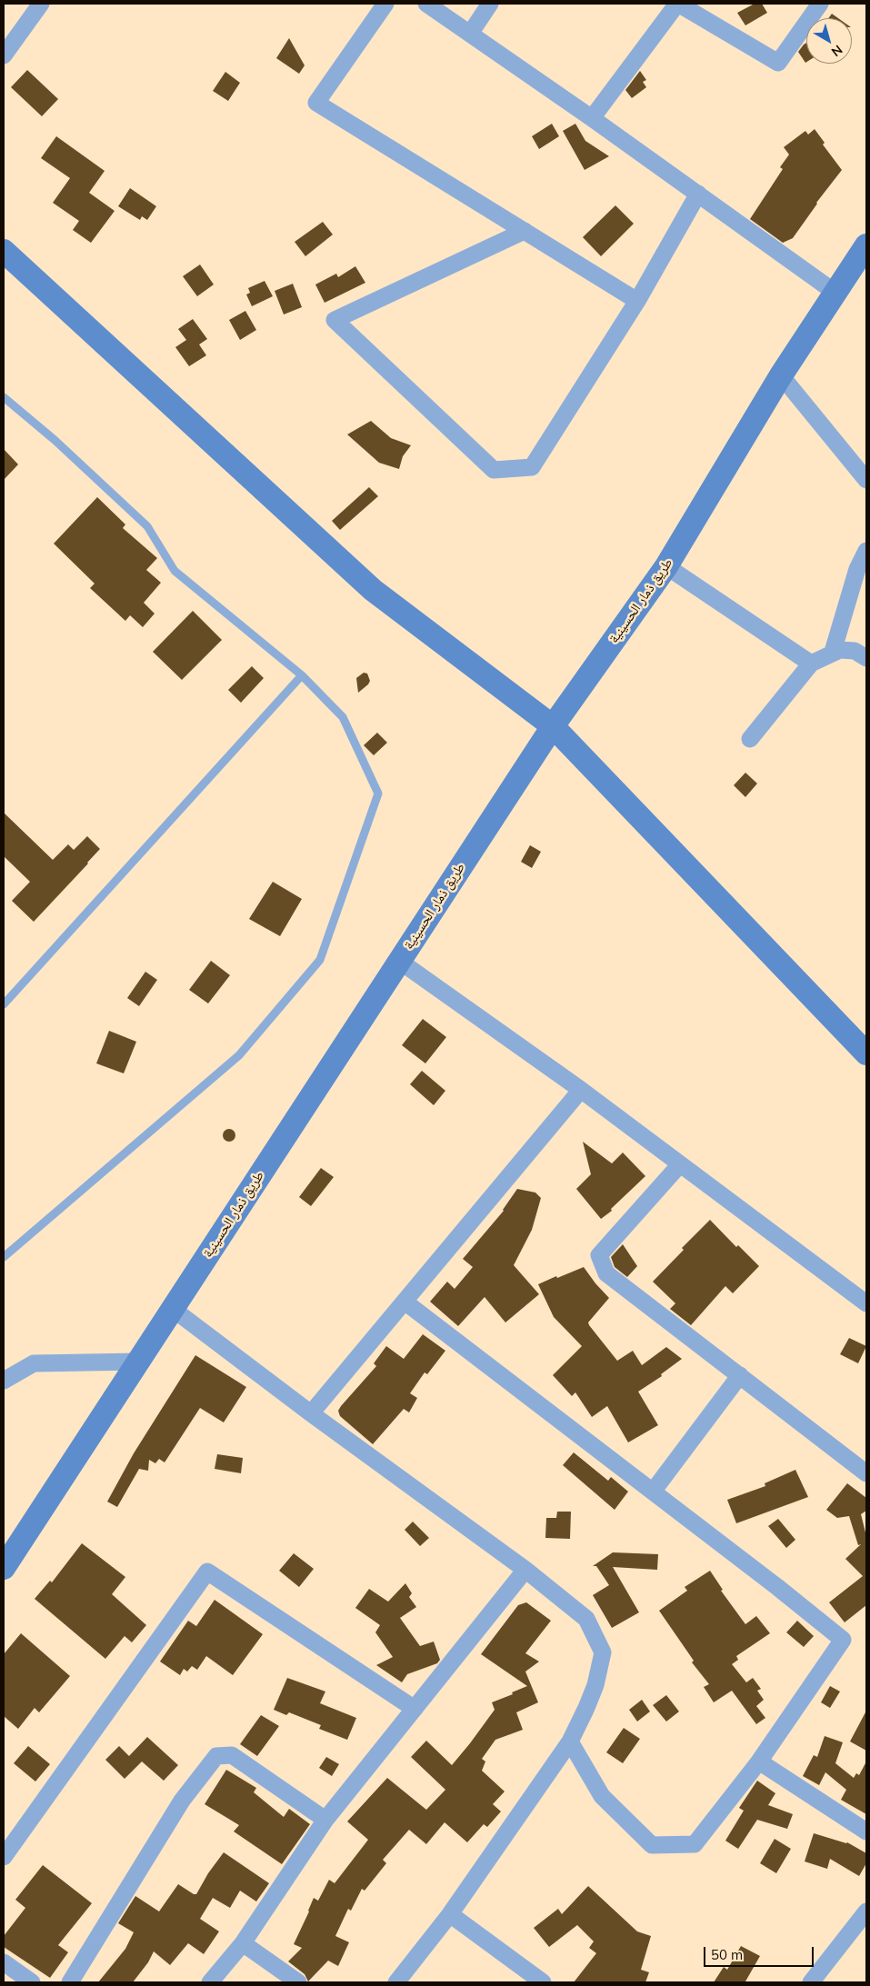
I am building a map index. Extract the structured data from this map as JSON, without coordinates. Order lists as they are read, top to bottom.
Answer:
{
  "streets": {
    "main road": ["طريق ذمار الحسينية"]
  },
  "scale_bar": "50 m",
  "north": "bottom right"
}
